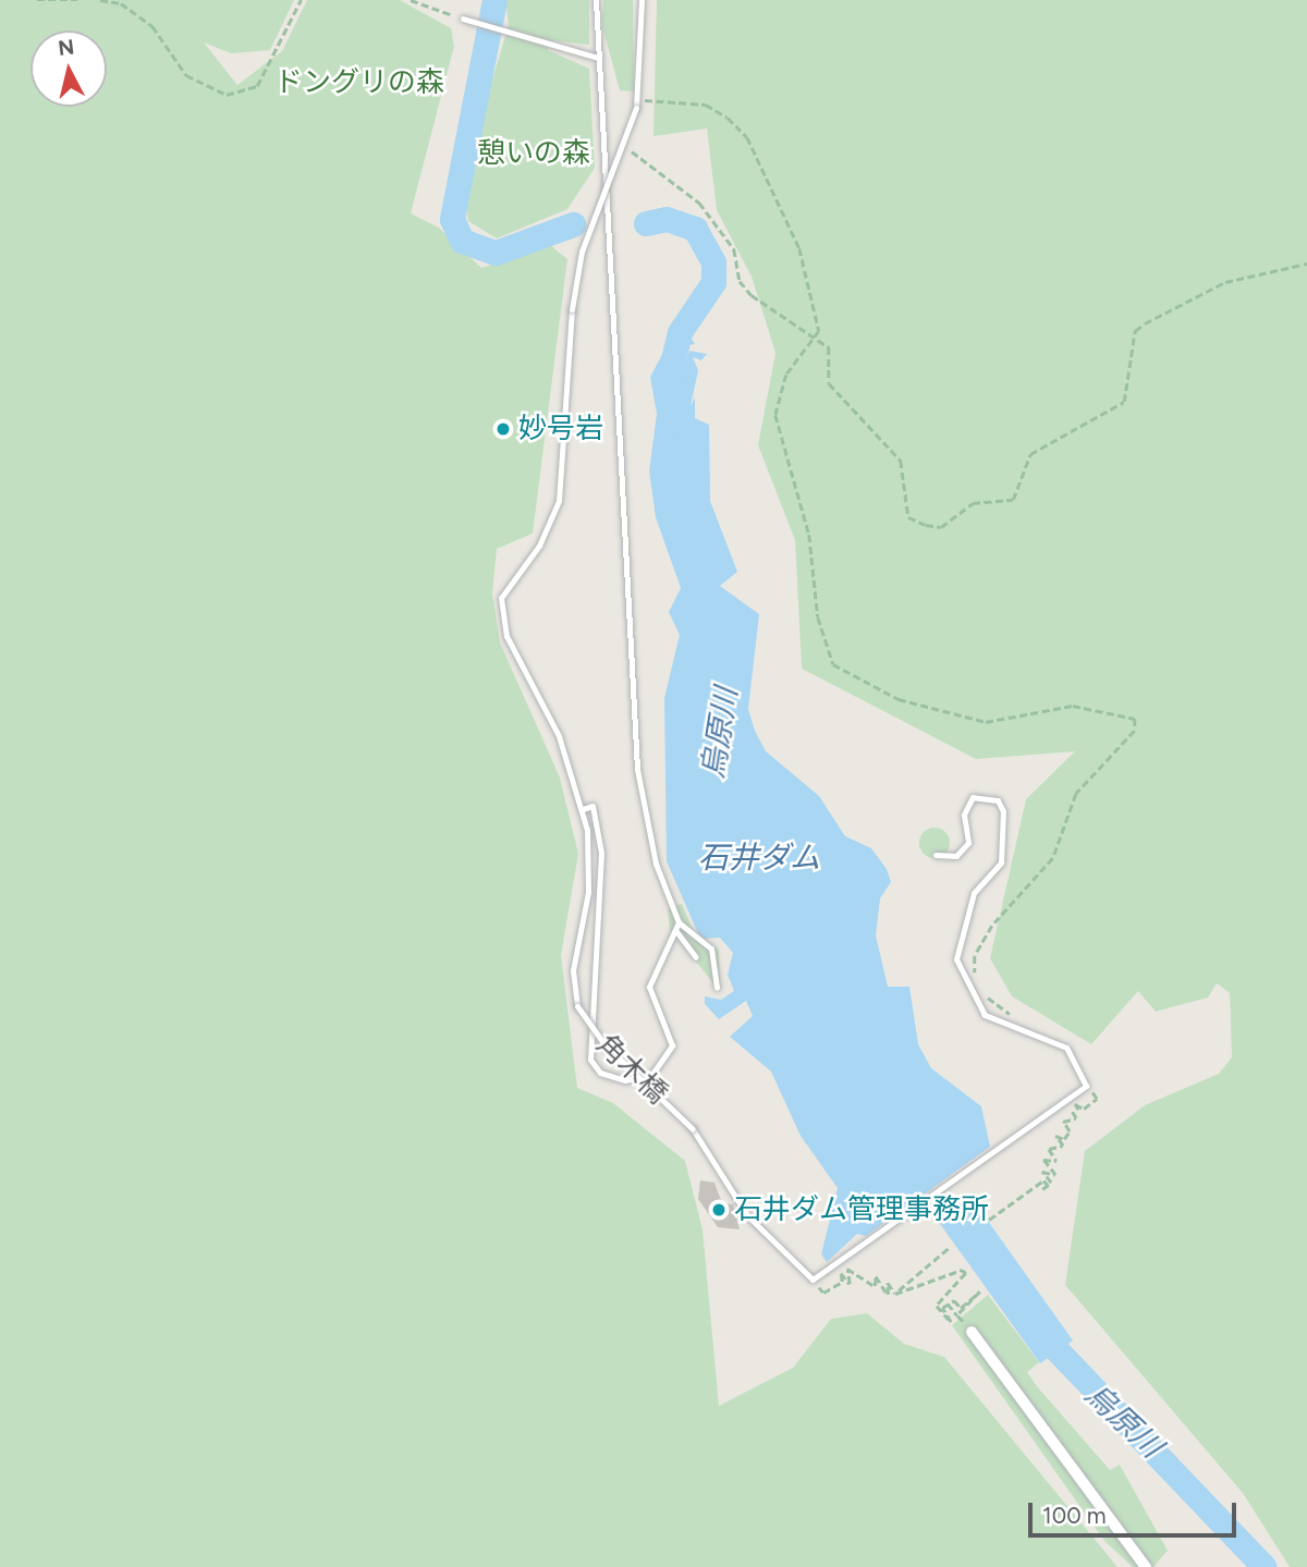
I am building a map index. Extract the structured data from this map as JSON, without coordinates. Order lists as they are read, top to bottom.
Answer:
{
  "streets": {
    "lane": ["角木橋"]
  },
  "water": ["烏原川", "石井ダム"],
  "parks": ["ドングリの森", "憩いの森"],
  "places": ["妙号岩", "石井ダム管理事務所"],
  "scale_bar": "100 m",
  "north": "top"
}
